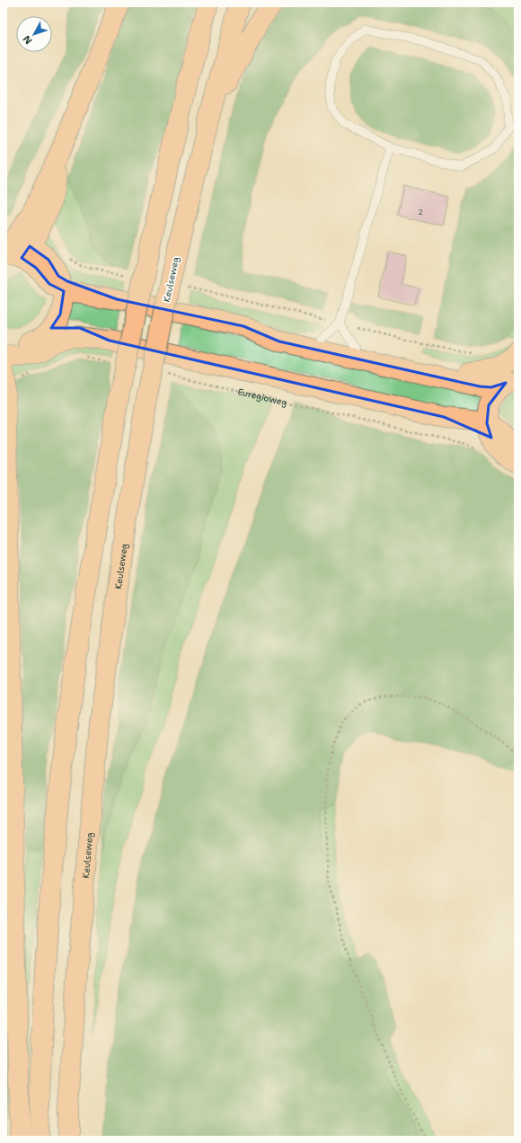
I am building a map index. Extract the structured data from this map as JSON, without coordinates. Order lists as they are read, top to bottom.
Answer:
{
  "streets": {
    "main road": ["Keulseweg"],
    "path": ["Euregioweg"]
  },
  "house_numbers": ["2"],
  "north": "bottom left"
}
